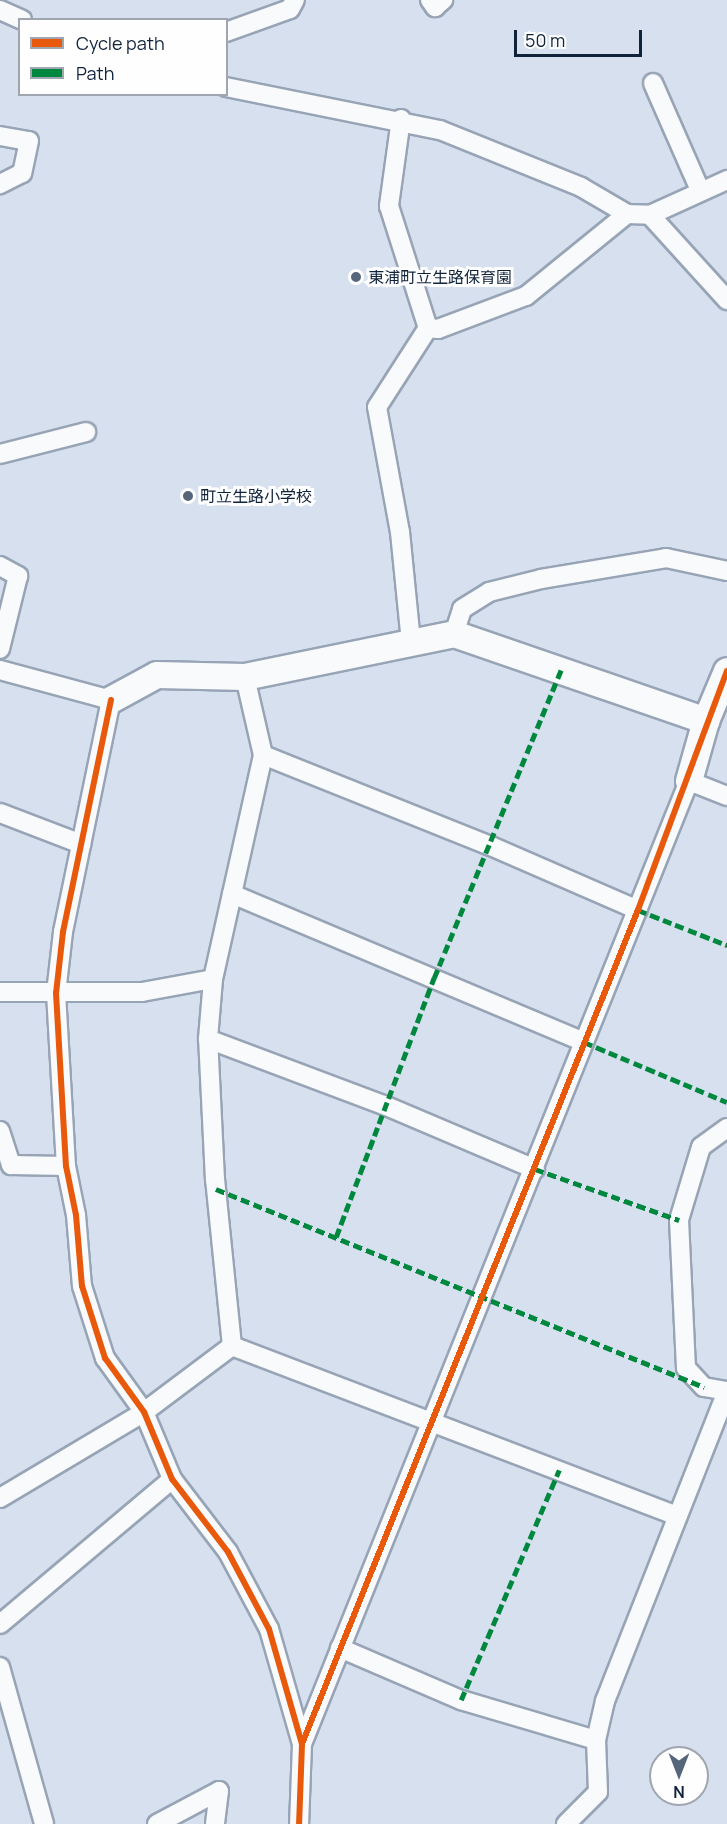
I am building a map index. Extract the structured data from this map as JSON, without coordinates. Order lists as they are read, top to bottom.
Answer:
{
  "places": ["東浦町立生路保育園", "町立生路小学校"],
  "legend": ["Cycle path", "Path"],
  "scale_bar": "50 m",
  "north": "bottom"
}
